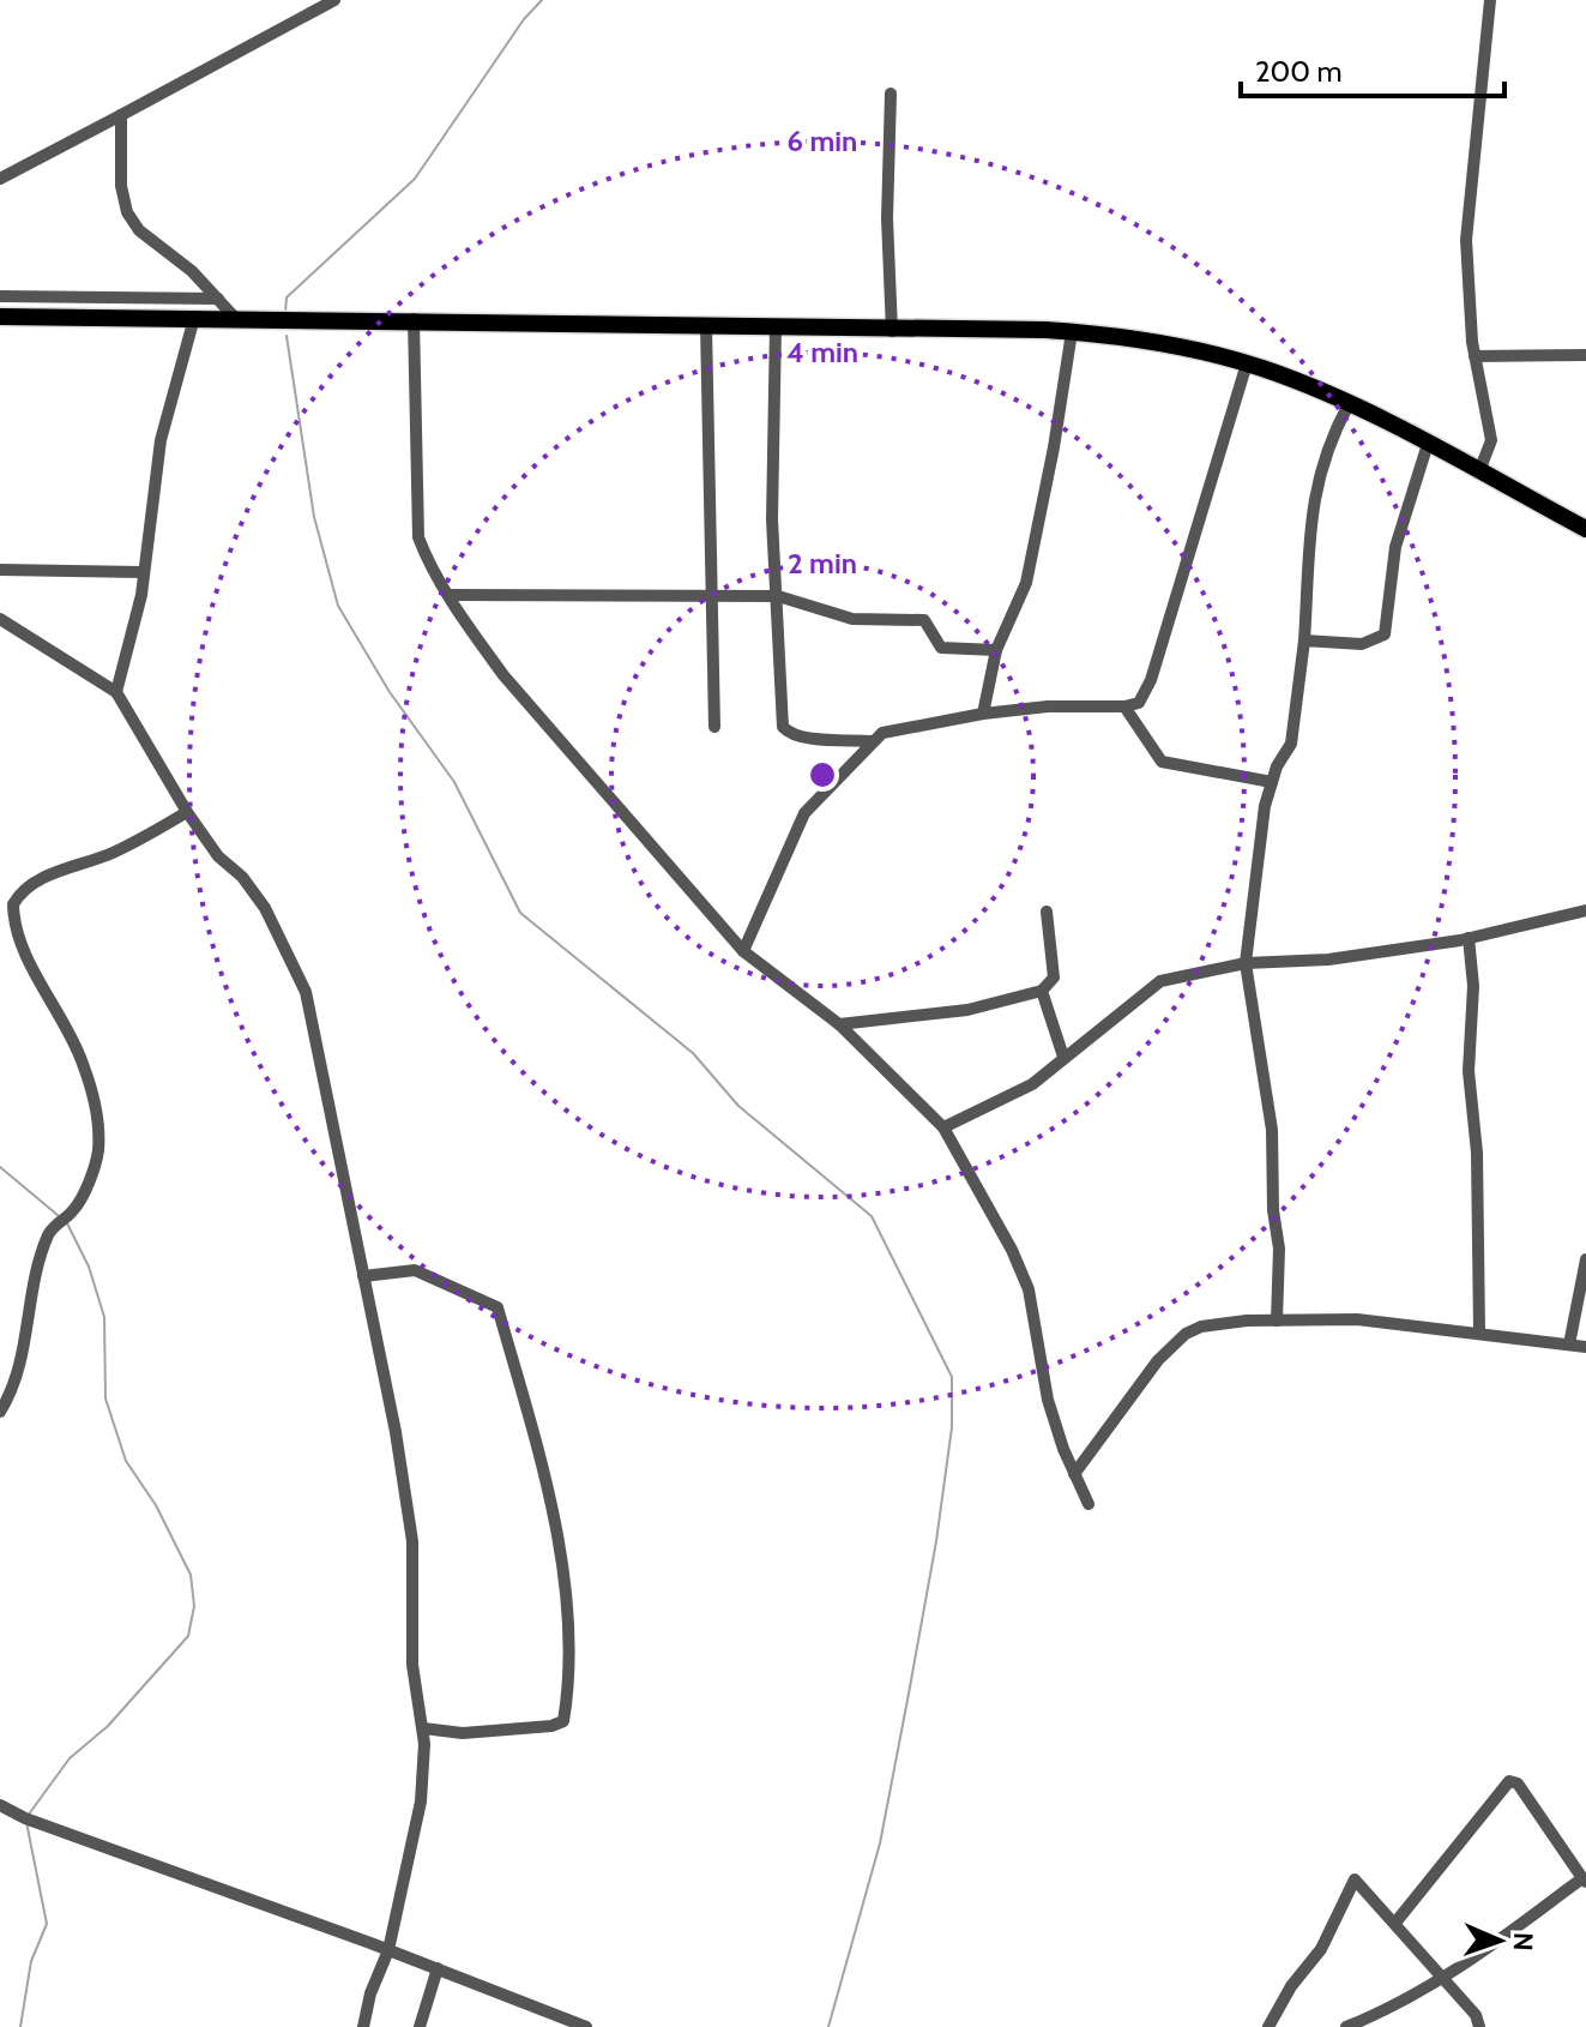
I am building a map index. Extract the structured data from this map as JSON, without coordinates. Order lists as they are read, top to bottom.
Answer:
{
  "scale_bar": "200 m",
  "north": "right",
  "rings": ["6 min", "4 min", "2 min"]
}
